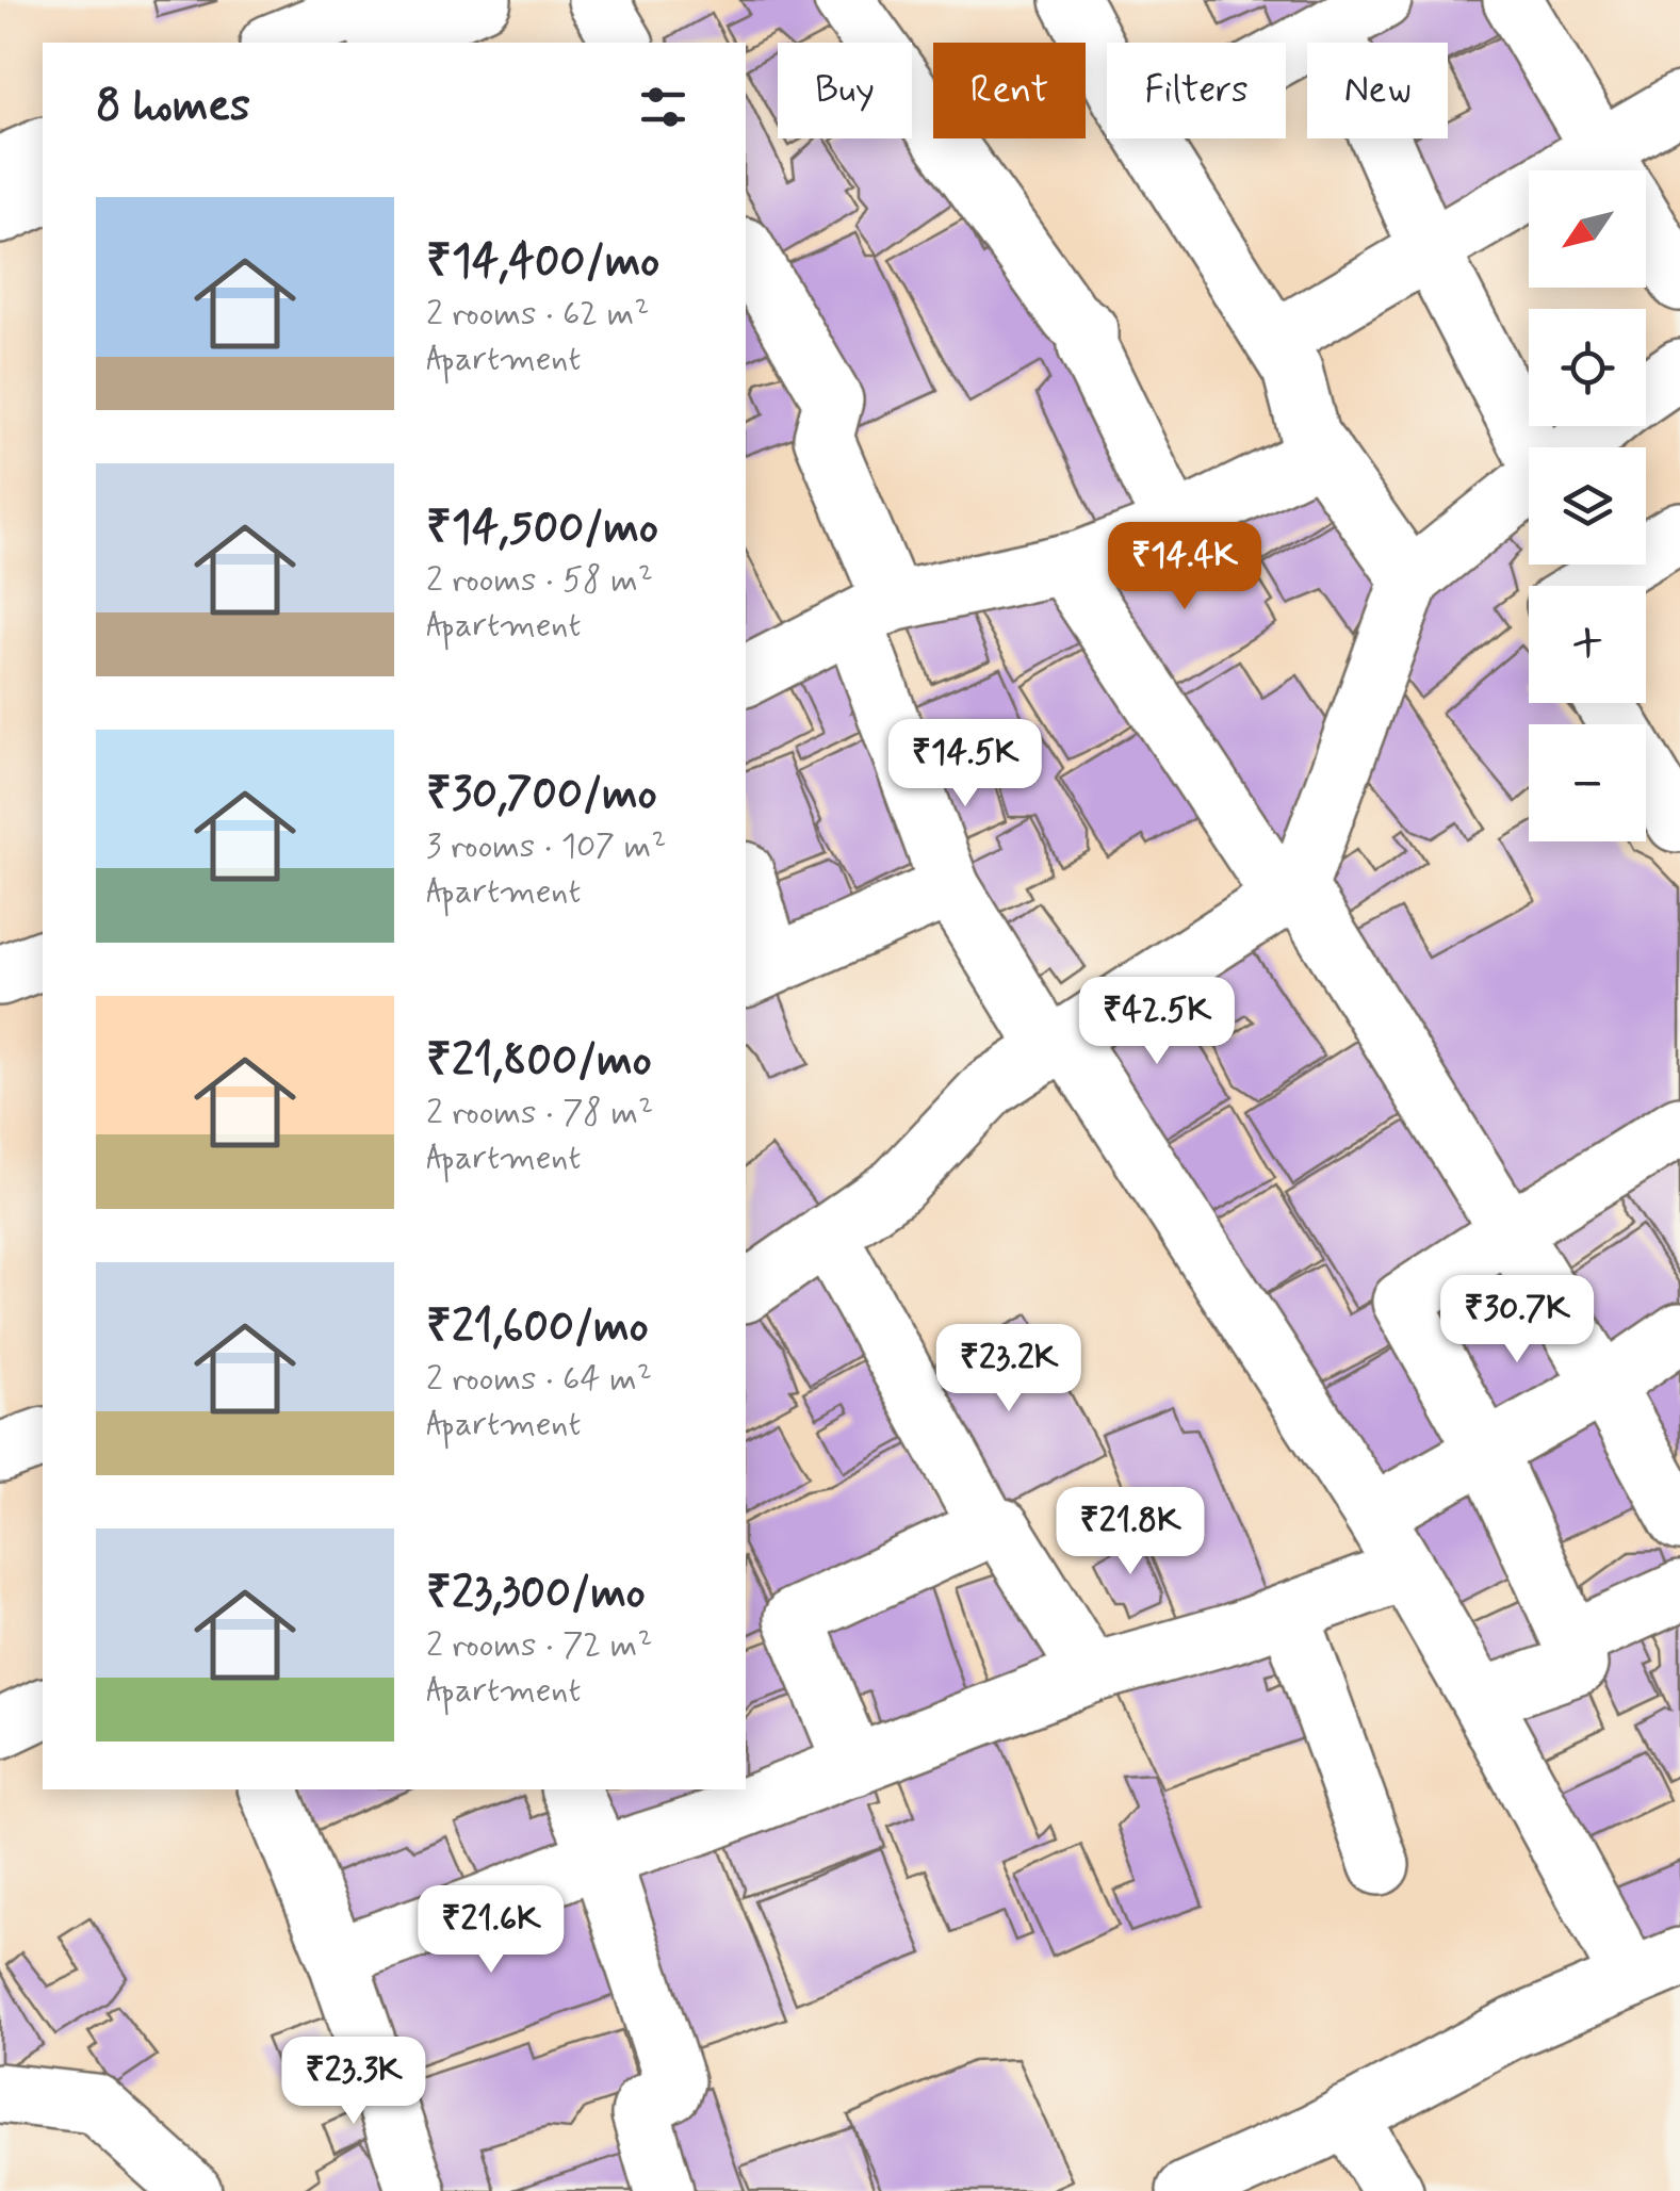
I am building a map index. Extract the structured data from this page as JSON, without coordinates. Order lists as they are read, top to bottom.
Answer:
{
  "north": "bottom left",
  "page": {
    "chip": [
      "Buy",
      "Rent",
      "Filters",
      "New"
    ],
    "heading": "8 homes",
    "map_buttons": ["+", "−"],
    "list": [
      {
        "name": "₹14,400/mo",
        "note": "2 rooms · 62 m² · Apartment"
      },
      {
        "name": "₹14,500/mo",
        "note": "2 rooms · 58 m² · Apartment"
      },
      {
        "name": "₹30,700/mo",
        "note": "3 rooms · 107 m² · Apartment"
      },
      {
        "name": "₹21,800/mo",
        "note": "2 rooms · 78 m² · Apartment"
      },
      {
        "name": "₹21,600/mo",
        "note": "2 rooms · 64 m² · Apartment"
      },
      {
        "name": "₹23,300/mo",
        "note": "2 rooms · 72 m² · Apartment"
      }
    ],
    "price": [
      "₹14.4K",
      "₹14.5K",
      "₹42.5K",
      "₹30.7K",
      "₹23.2K",
      "₹21.8K",
      "₹21.6K",
      "₹23.3K"
    ]
  }
}
